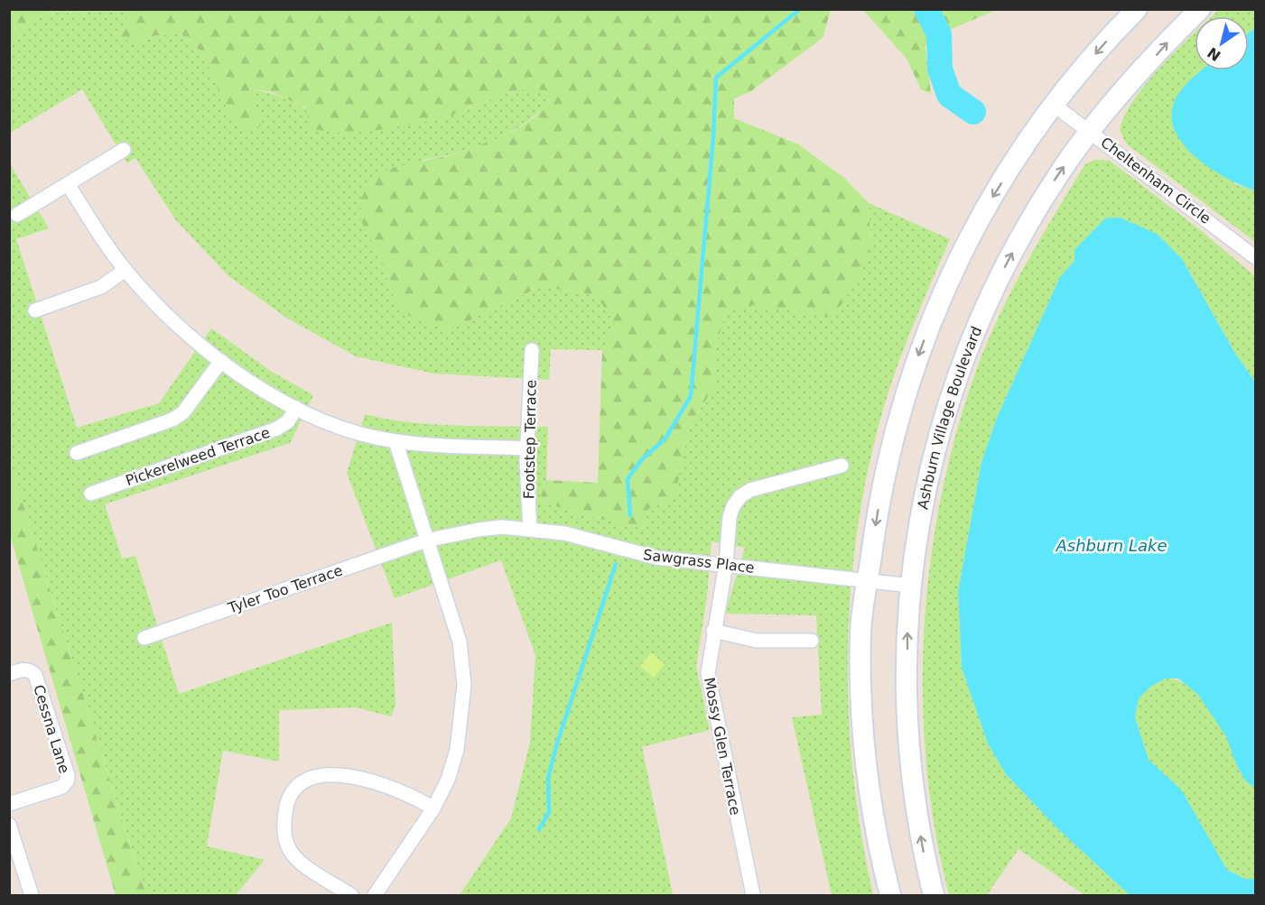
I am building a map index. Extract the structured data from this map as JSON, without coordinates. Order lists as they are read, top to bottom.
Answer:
{
  "streets": {
    "main road": ["Ashburn Village Boulevard"],
    "street": [
      "Cheltenham Circle",
      "Footstep Terrace",
      "Pickerelweed Terrace",
      "Sawgrass Place",
      "Tyler Too Terrace",
      "Cessna Lane",
      "Mossy Glen Terrace"
    ]
  },
  "crossings": [
    ["Cheltenham Circle", "Ashburn Village Boulevard"],
    ["Ashburn Village Boulevard", "Sawgrass Place"],
    ["Footstep Terrace", "Sawgrass Place"],
    ["Sawgrass Place", "Tyler Too Terrace"],
    ["Sawgrass Place", "Mossy Glen Terrace"]
  ],
  "water": ["Ashburn Lake"],
  "north": "bottom left"
}
